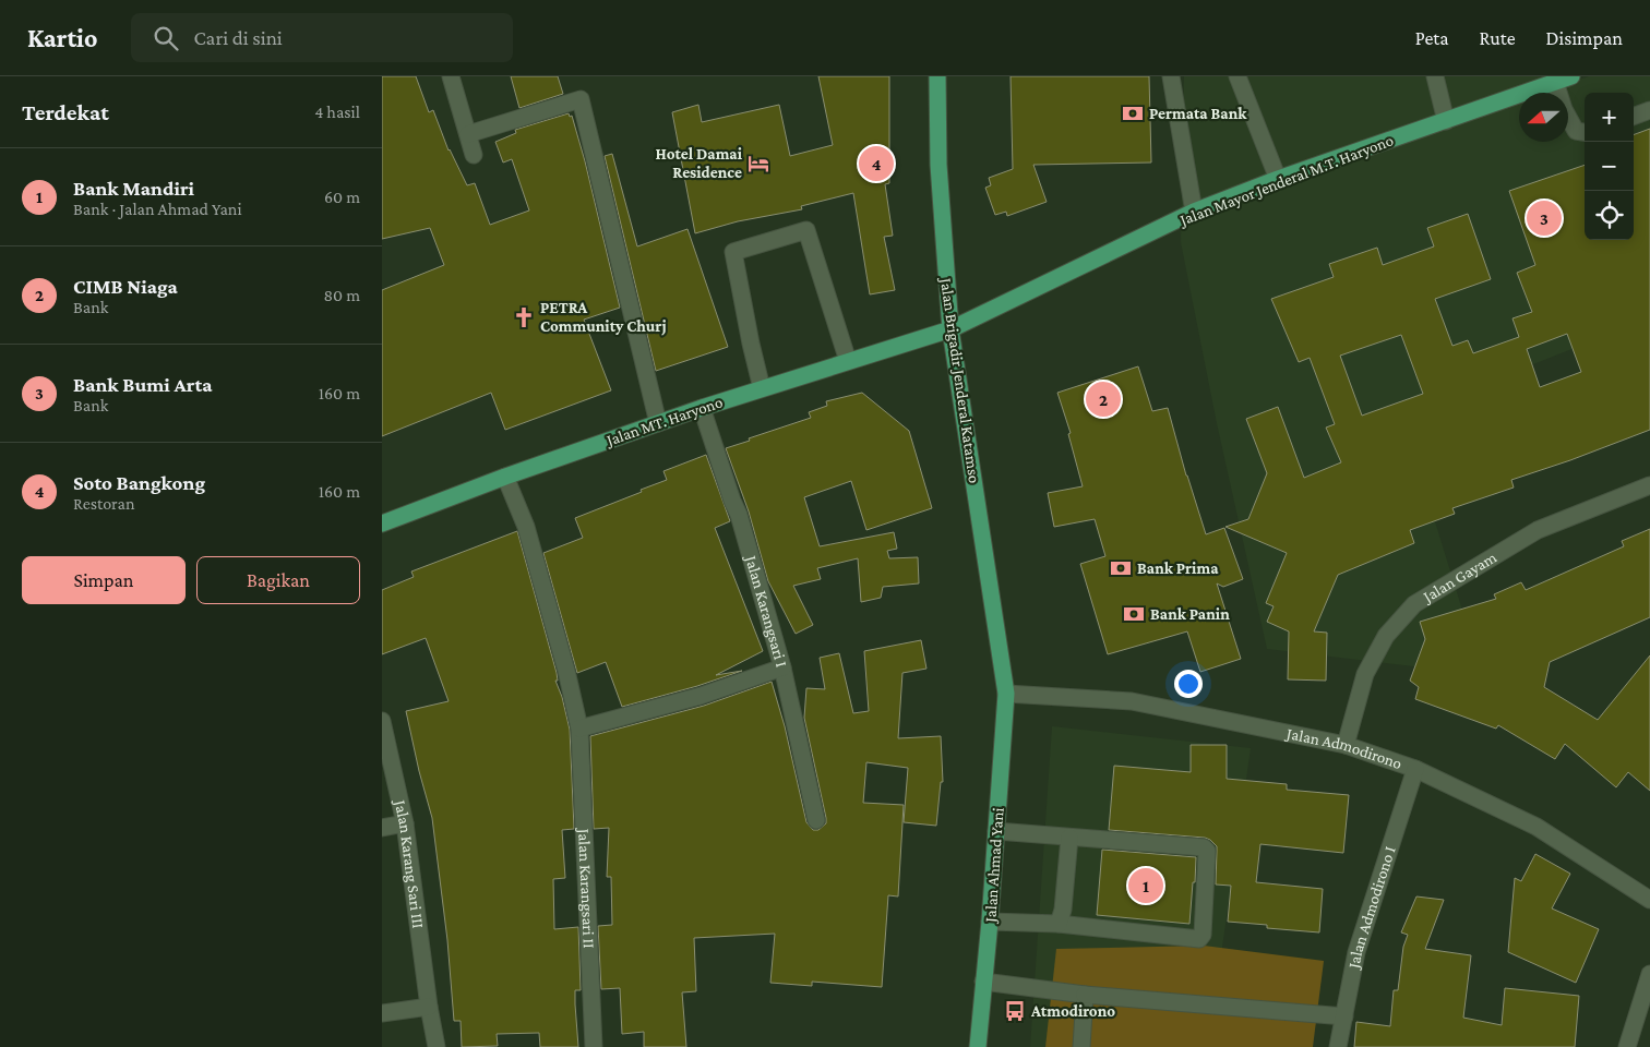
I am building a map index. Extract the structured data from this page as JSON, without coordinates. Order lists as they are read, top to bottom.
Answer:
{
  "streets": {
    "main road": [
      "Jalan Mayor Jenderal M.T. Haryono",
      "Jalan Brigadir Jenderal Katamso",
      "Jalan MT. Haryono",
      "Jalan Ahmad Yani"
    ],
    "street": [
      "Jalan Gayam",
      "Jalan Karangsari I",
      "Jalan Admodirono",
      "Jalan Karang Sari III",
      "Jalan Karangsari II",
      "Jalan Admodirono I"
    ]
  },
  "crossings": [
    ["Jalan Mayor Jenderal M.T. Haryono", "Jalan Brigadir Jenderal Katamso"],
    ["Jalan Mayor Jenderal M.T. Haryono", "Jalan MT. Haryono"],
    ["Jalan Brigadir Jenderal Katamso", "Jalan MT. Haryono"],
    ["Jalan Brigadir Jenderal Katamso", "Jalan Admodirono"],
    ["Jalan Brigadir Jenderal Katamso", "Jalan Ahmad Yani"],
    ["Jalan MT. Haryono", "Jalan Karangsari I"],
    ["Jalan MT. Haryono", "Jalan Karangsari II"],
    ["Jalan Gayam", "Jalan Admodirono"],
    ["Jalan Admodirono", "Jalan Ahmad Yani"],
    ["Jalan Admodirono", "Jalan Admodirono I"]
  ],
  "places": {
    "bank": ["Permata Bank", "Bank Prima", "Bank Panin"],
    "hotel": ["Hotel Damai Residence"],
    "church": ["PETRA Community Churj"],
    "bus stop": ["Atmodirono"]
  },
  "north": "left",
  "page": {
    "header": "Kartio",
    "search": "Cari di sini",
    "nav": ["Peta", "Rute", "Disimpan"],
    "heading": ["Terdekat", "4 hasil"],
    "map_buttons": ["+", "−"],
    "pins": [
      "4",
      "3",
      "2",
      "1"
    ],
    "list": [
      {
        "mark": "1",
        "name": "Bank Mandiri",
        "note": "Bank · Jalan Ahmad Yani",
        "value": "60 m"
      },
      {
        "mark": "2",
        "name": "CIMB Niaga",
        "note": "Bank",
        "value": "80 m"
      },
      {
        "mark": "3",
        "name": "Bank Bumi Arta",
        "note": "Bank",
        "value": "160 m"
      },
      {
        "mark": "4",
        "name": "Soto Bangkong",
        "note": "Restoran",
        "value": "160 m"
      }
    ],
    "buttons": ["Simpan", "Bagikan"]
  }
}
